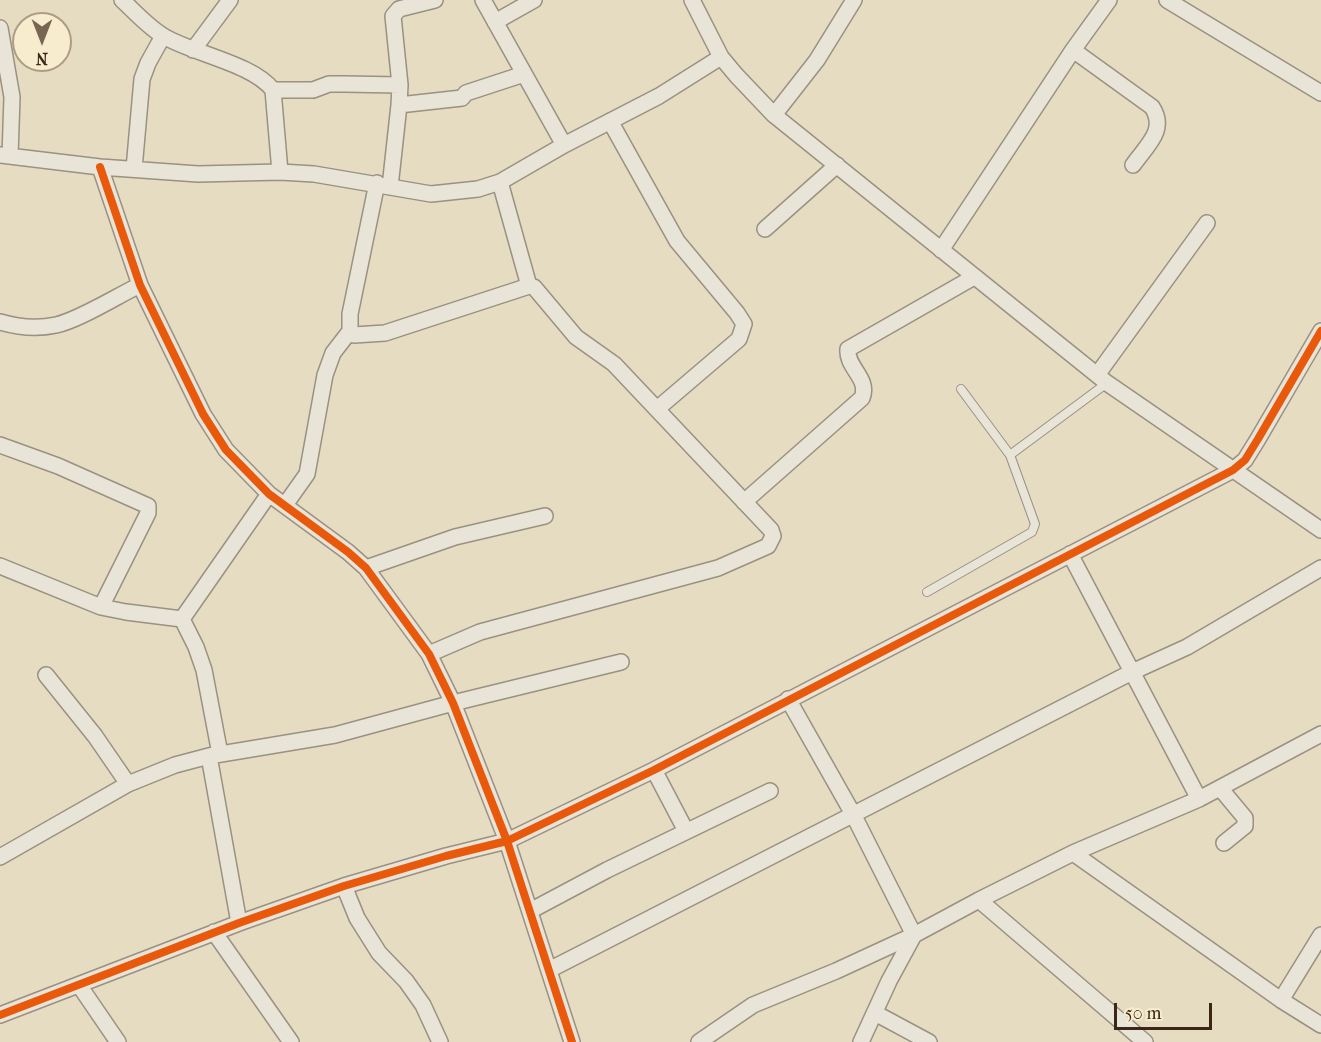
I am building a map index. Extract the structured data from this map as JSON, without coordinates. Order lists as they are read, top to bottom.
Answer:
{
  "scale_bar": "50 m",
  "north": "bottom"
}
